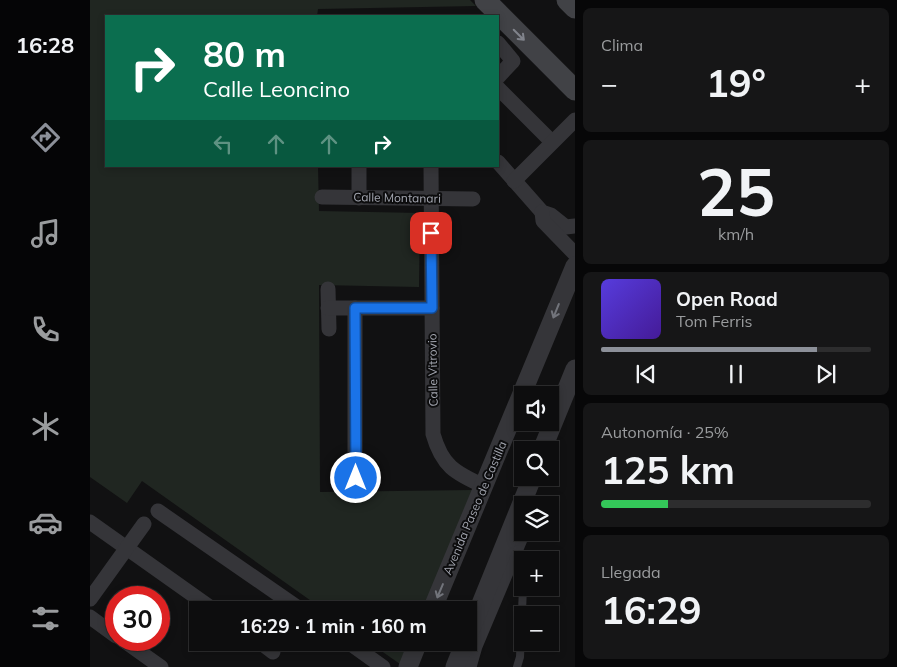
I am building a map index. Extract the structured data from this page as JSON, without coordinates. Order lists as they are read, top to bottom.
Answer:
{
  "streets": {
    "street": ["Calle Montanari", "Calle Vitrovio", "Avenida Paseo de Castilla"]
  },
  "crossings": [
    ["Calle Montanari", "Calle Vitrovio"],
    ["Calle Vitrovio", "Avenida Paseo de Castilla"]
  ],
  "page": {
    "tabs": "16:28",
    "tile": [
      "Clima",
      ["25", "km/h"],
      ["Autonomía · 25%", "125 km"],
      ["Llegada", "16:29"]
    ],
    "turn": ["80 m", "Calle Leoncino"],
    "heat": ["−", "19°", "+"],
    "song": ["Open Road", "Tom Ferris"],
    "map_buttons": ["+", "−"],
    "limit": "30",
    "trip": "16:29 · 1 min · 160 m"
  }
}
